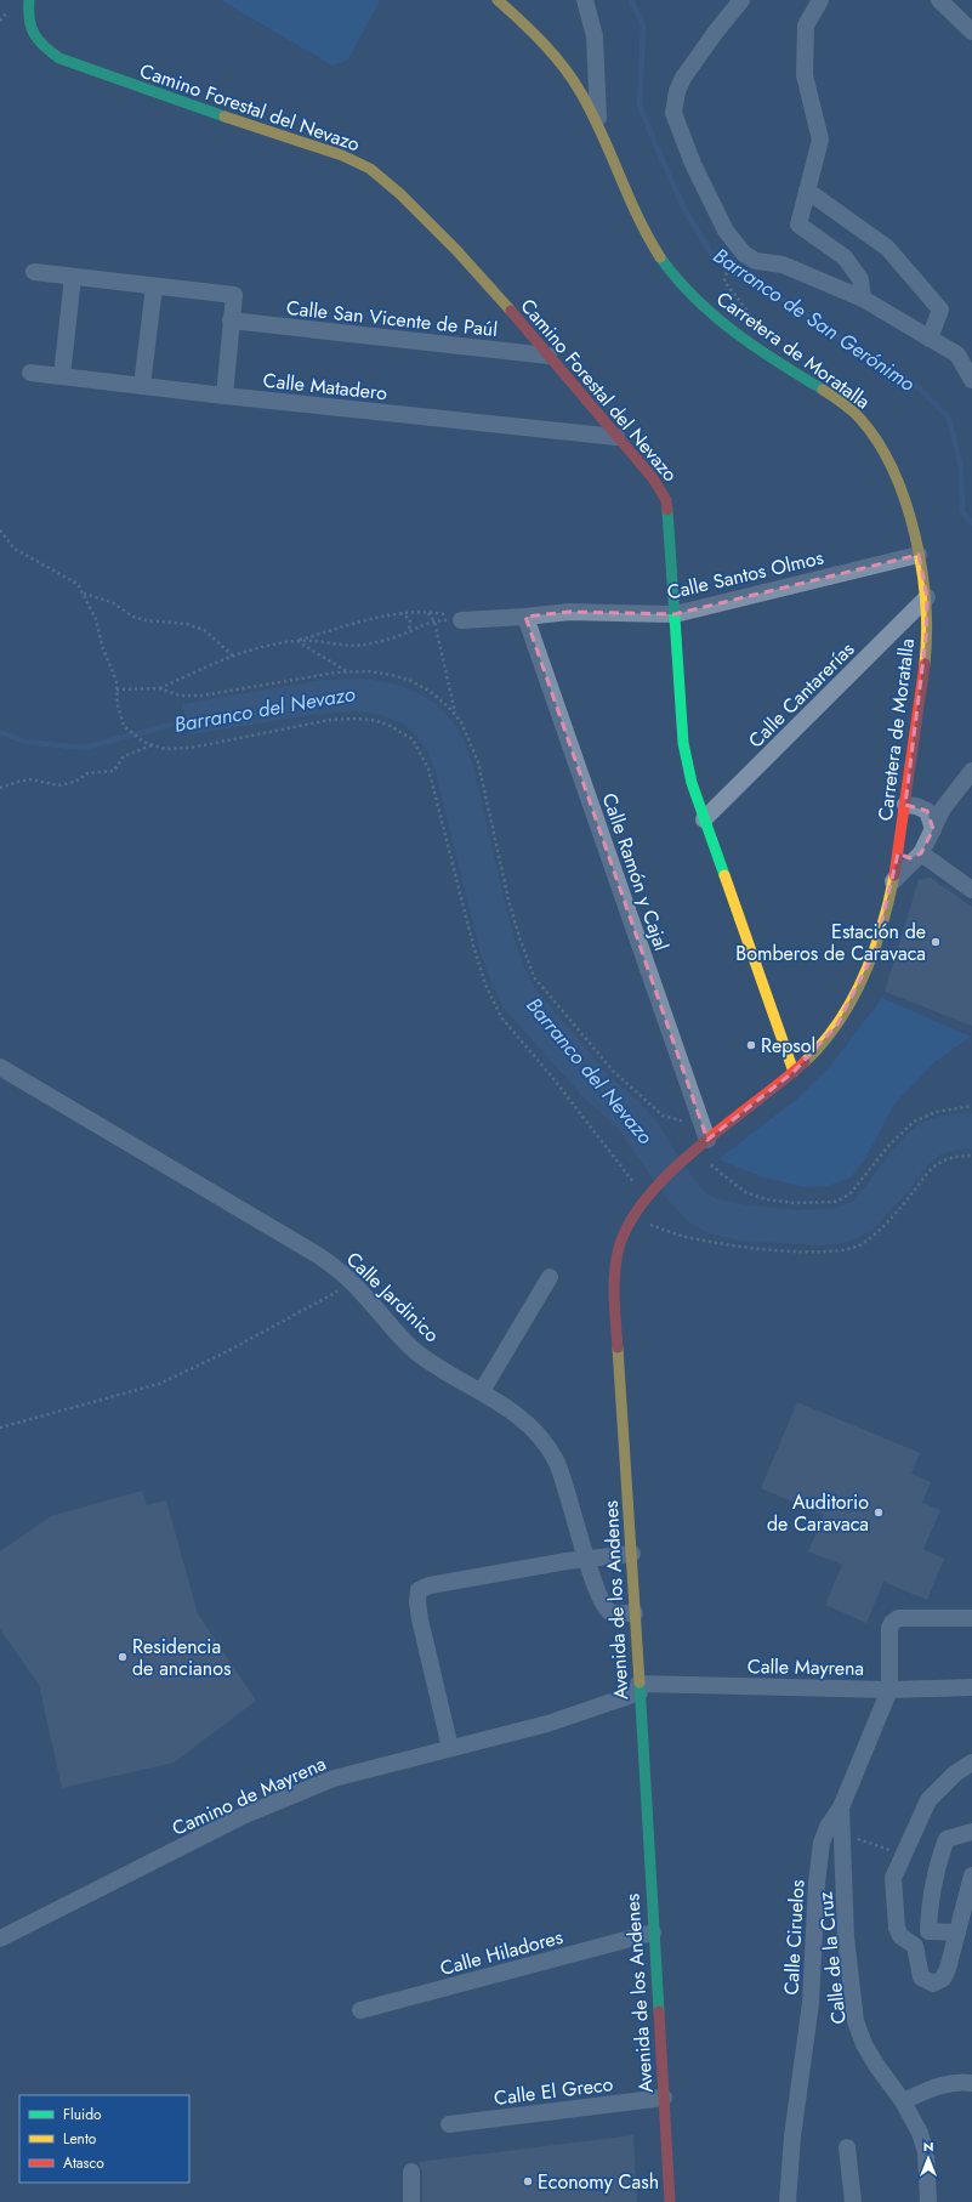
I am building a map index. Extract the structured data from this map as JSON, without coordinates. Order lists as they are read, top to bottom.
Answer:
{
  "streets": {
    "main road": ["Camino Forestal del Nevazo", "Carretera de Moratalla", "Avenida de los Andenes"],
    "street": [
      "Calle San Vicente de Paúl",
      "Calle Matadero",
      "Calle Santos Olmos",
      "Calle Cantarerías",
      "Calle Ramón y Cajal",
      "Calle Jardinico",
      "Calle Mayrena",
      "Camino de Mayrena",
      "Calle Ciruelos",
      "Calle Hiladores",
      "Calle de la Cruz",
      "Calle El Greco"
    ]
  },
  "crossings": [
    ["Camino Forestal del Nevazo", "Calle San Vicente de Paúl"],
    ["Camino Forestal del Nevazo", "Carretera de Moratalla"],
    ["Camino Forestal del Nevazo", "Calle Matadero"],
    ["Camino Forestal del Nevazo", "Calle Santos Olmos"],
    ["Camino Forestal del Nevazo", "Calle Cantarerías"],
    ["Camino Forestal del Nevazo", "Avenida de los Andenes"],
    ["Carretera de Moratalla", "Calle Santos Olmos"],
    ["Carretera de Moratalla", "Calle Cantarerías"],
    ["Carretera de Moratalla", "Avenida de los Andenes"],
    ["Calle Santos Olmos", "Calle Ramón y Cajal"],
    ["Calle Ramón y Cajal", "Avenida de los Andenes"],
    ["Calle Jardinico", "Avenida de los Andenes"],
    ["Avenida de los Andenes", "Calle Mayrena"],
    ["Avenida de los Andenes", "Camino de Mayrena"],
    ["Avenida de los Andenes", "Calle Hiladores"],
    ["Avenida de los Andenes", "Calle El Greco"],
    ["Calle Mayrena", "Camino de Mayrena"],
    ["Calle Mayrena", "Calle Ciruelos"],
    ["Calle Ciruelos", "Calle de la Cruz"]
  ],
  "water": ["Barranco de San Gerónimo", "Barranco del Nevazo"],
  "places": [
    "Estación de Bomberos de Caravaca",
    "Repsol",
    "Auditorio de Caravaca",
    "Residencia de ancianos",
    "Economy Cash"
  ],
  "legend": ["Fluido", "Lento", "Atasco"],
  "north": "top"
}
